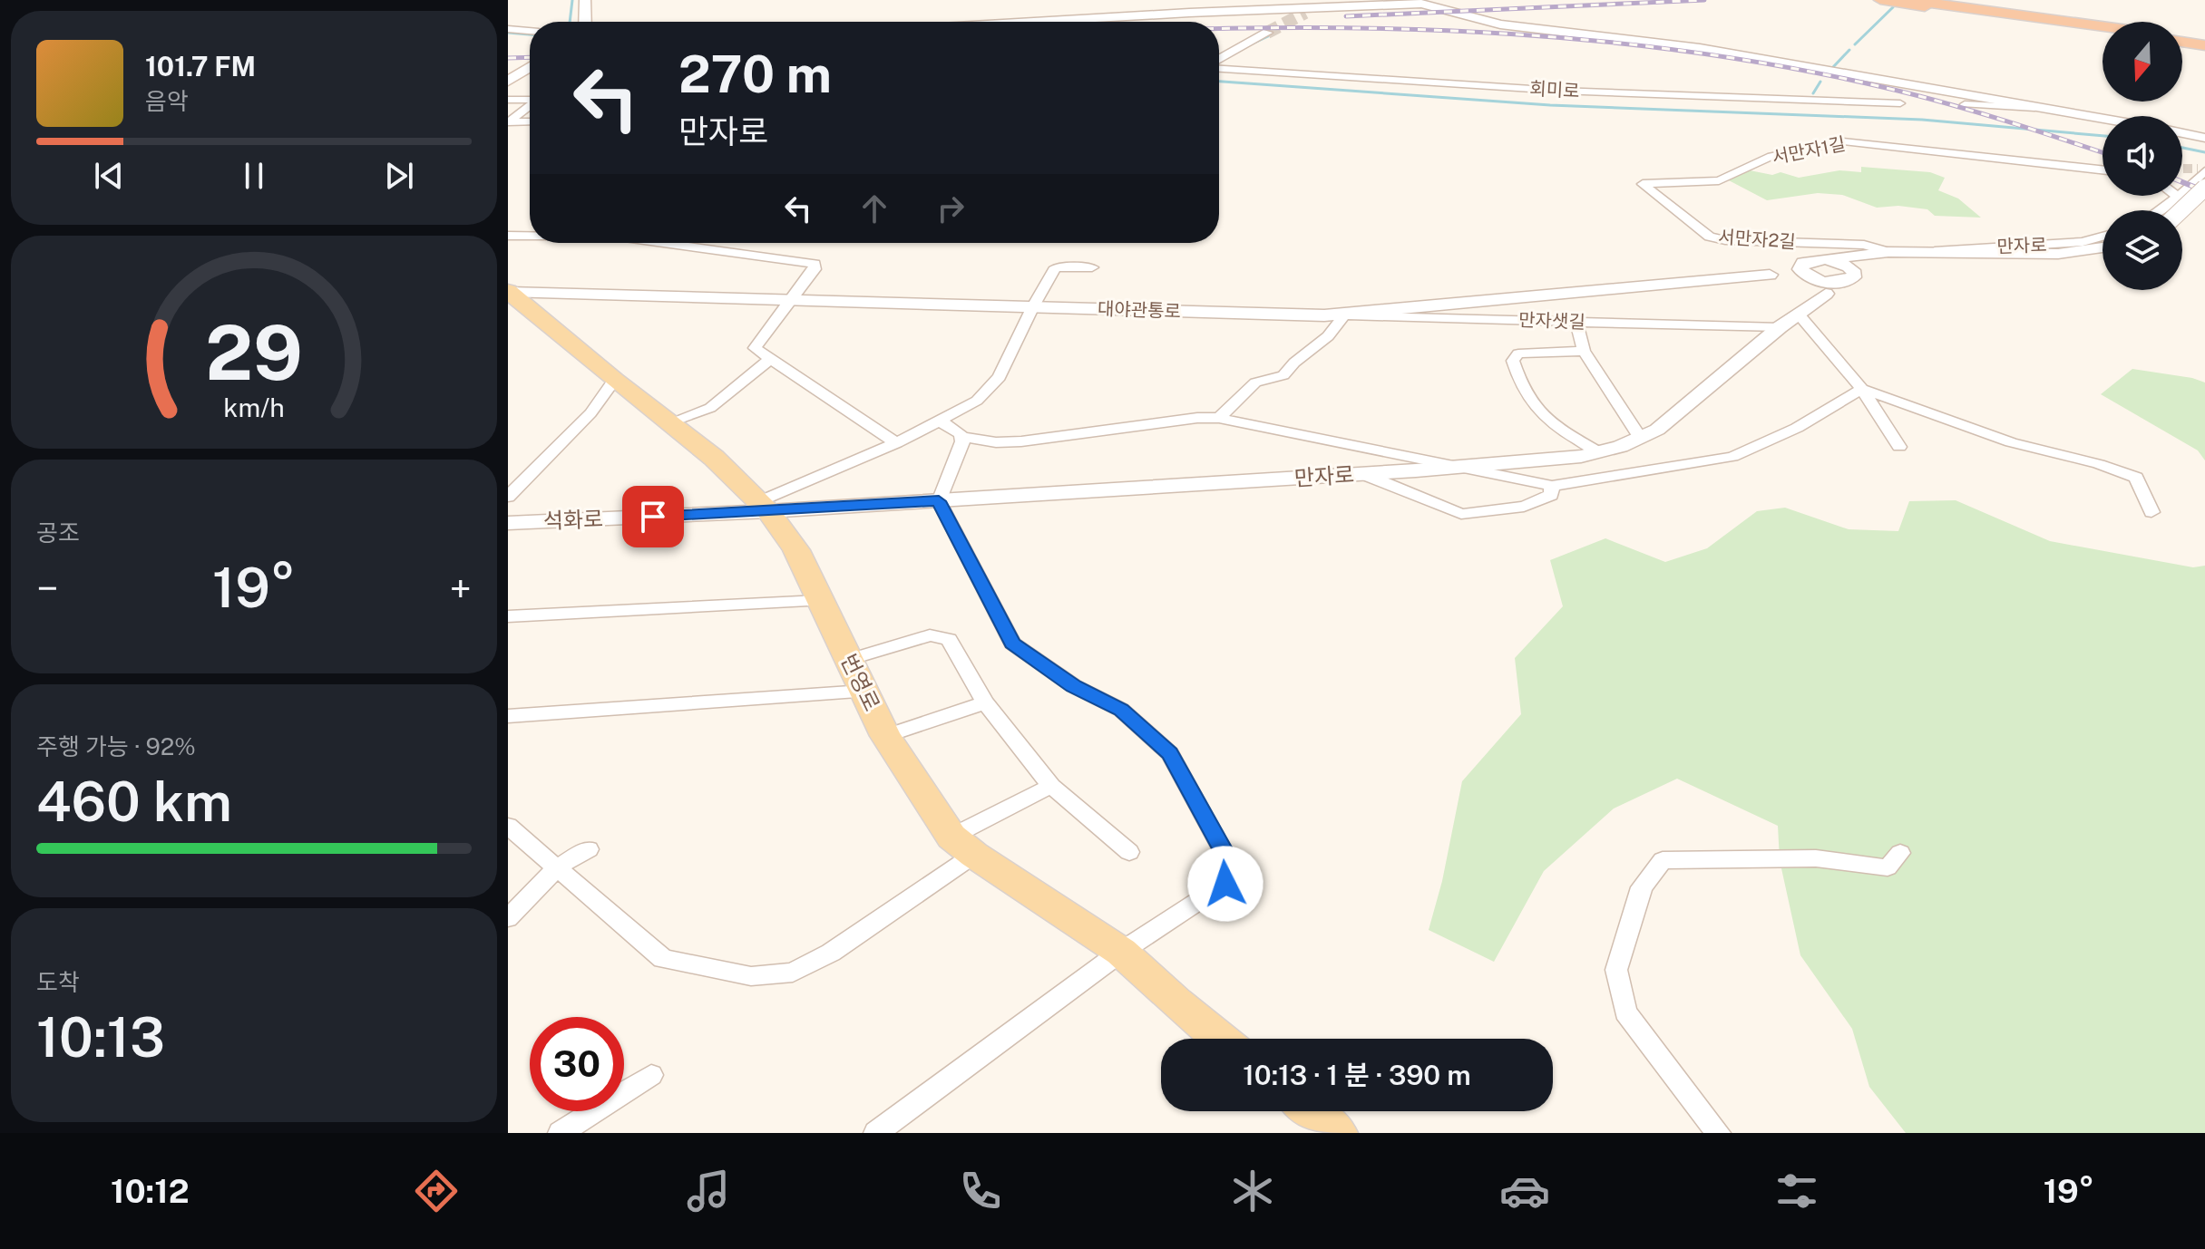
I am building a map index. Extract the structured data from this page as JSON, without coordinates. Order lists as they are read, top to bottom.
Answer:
{
  "streets": {
    "main road": ["번영로"],
    "street": [
      "회미로",
      "서만자1길",
      "서만자2길",
      "만자로",
      "대야관통로",
      "만자샛길",
      "석화로"
    ]
  },
  "crossings": [
    ["서만자1길", "서만자2길"],
    ["서만자2길", "만자로"],
    ["만자로", "대야관통로"],
    ["만자로", "만자샛길"],
    ["만자로", "석화로"],
    ["만자로", "번영로"],
    ["대야관통로", "만자샛길"],
    ["대야관통로", "번영로"],
    ["석화로", "번영로"]
  ],
  "north": "bottom",
  "page": {
    "turn": ["270 m", "만자로"],
    "song": ["101.7 FM", "음악"],
    "tile": [
      "공조",
      ["주행 가능 · 92%", "460 km"],
      ["도착", "10:13"]
    ],
    "heat": ["−", "19°", "+"],
    "limit": "30",
    "trip": "10:13 · 1 분 · 390 m",
    "tabs": ["10:12", "19°"],
    "gauge": ["29", "km/h"]
  }
}
